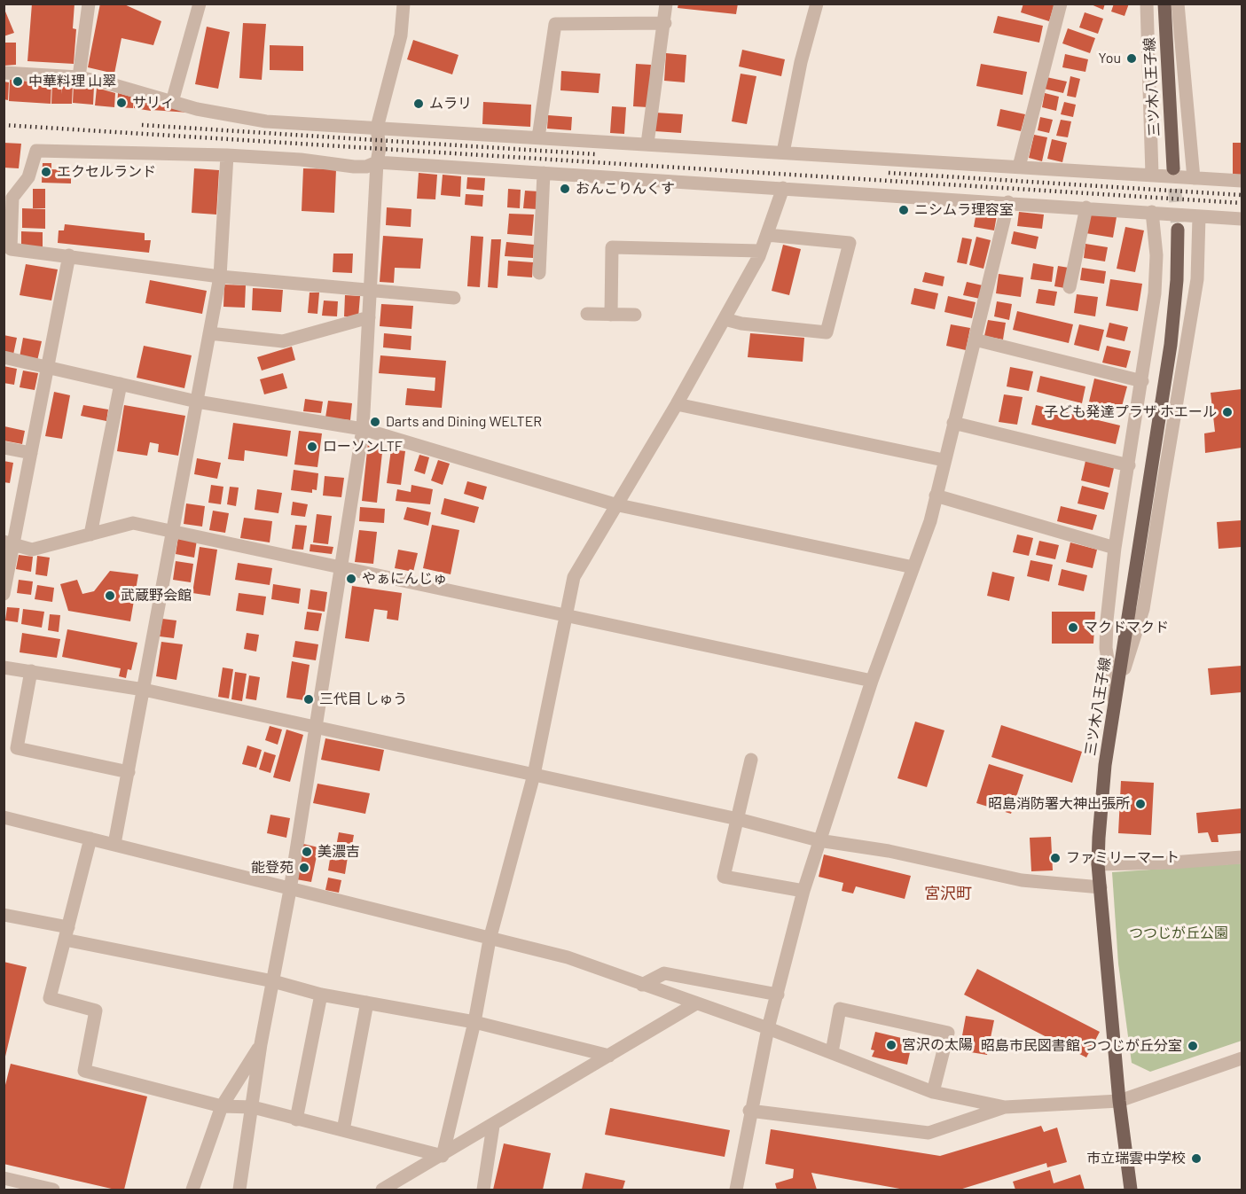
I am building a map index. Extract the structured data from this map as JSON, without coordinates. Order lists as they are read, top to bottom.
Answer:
{
  "streets": {
    "main road": ["三ツ木八王子線"]
  },
  "districts": ["宮沢町"],
  "parks": ["つつじが丘公園"],
  "places": [
    "You",
    "中華料理 山翠",
    "サリィ",
    "ムラリ",
    "エクセルランド",
    "おんこりんくす",
    "ニシムラ理容室",
    "子ども発達プラザ ホエール",
    "Darts and Dining WELTER",
    "ローソンLTF",
    "やぁにんじゅ",
    "武蔵野会館",
    "マクドマクド",
    "三代目 しゅう",
    "昭島消防署大神出張所",
    "美濃吉",
    "ファミリーマート",
    "能登苑",
    "宮沢の太陽",
    "昭島市民図書館 つつじが丘分室",
    "市立瑞雲中学校"
  ]
}
